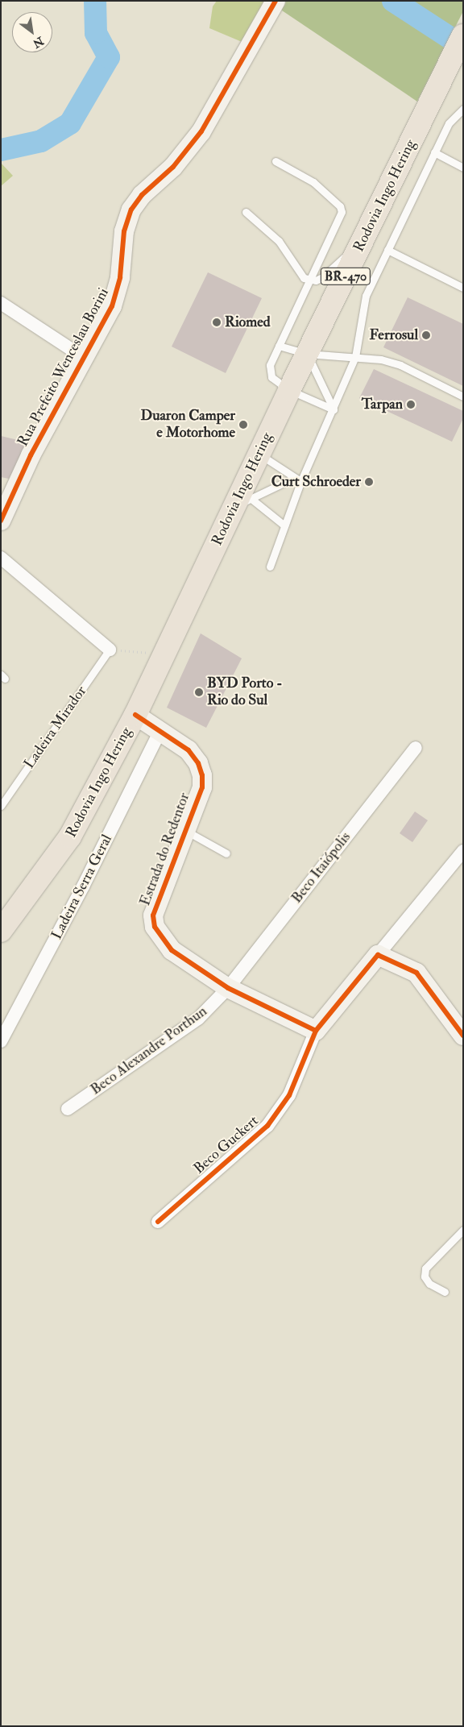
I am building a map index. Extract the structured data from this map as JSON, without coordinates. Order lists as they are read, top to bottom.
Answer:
{
  "streets": {
    "highway": ["Rodovia Ingo Hering", "BR-470"],
    "street": [
      "Rua Prefeito Wenceslau Borini",
      "Estrada do Redentor",
      "Beco Itaiópolis",
      "Ladeira Serra Geral",
      "Beco Alexandre Porthun",
      "Beco Guckert"
    ],
    "lane": ["Ladeira Mirador"]
  },
  "crossings": [
    ["Rodovia Ingo Hering", "Estrada do Redentor"],
    ["Estrada do Redentor", "Beco Itaiópolis"],
    ["Estrada do Redentor", "Ladeira Serra Geral"],
    ["Estrada do Redentor", "Beco Alexandre Porthun"],
    ["Estrada do Redentor", "Beco Guckert"],
    ["Beco Itaiópolis", "Beco Alexandre Porthun"]
  ],
  "places": [
    "Riomed",
    "Ferrosul",
    "Tarpan",
    "Duaron Camper e Motorhome",
    "Curt Schroeder",
    "BYD Porto - Rio do Sul"
  ],
  "north": "bottom right"
}
